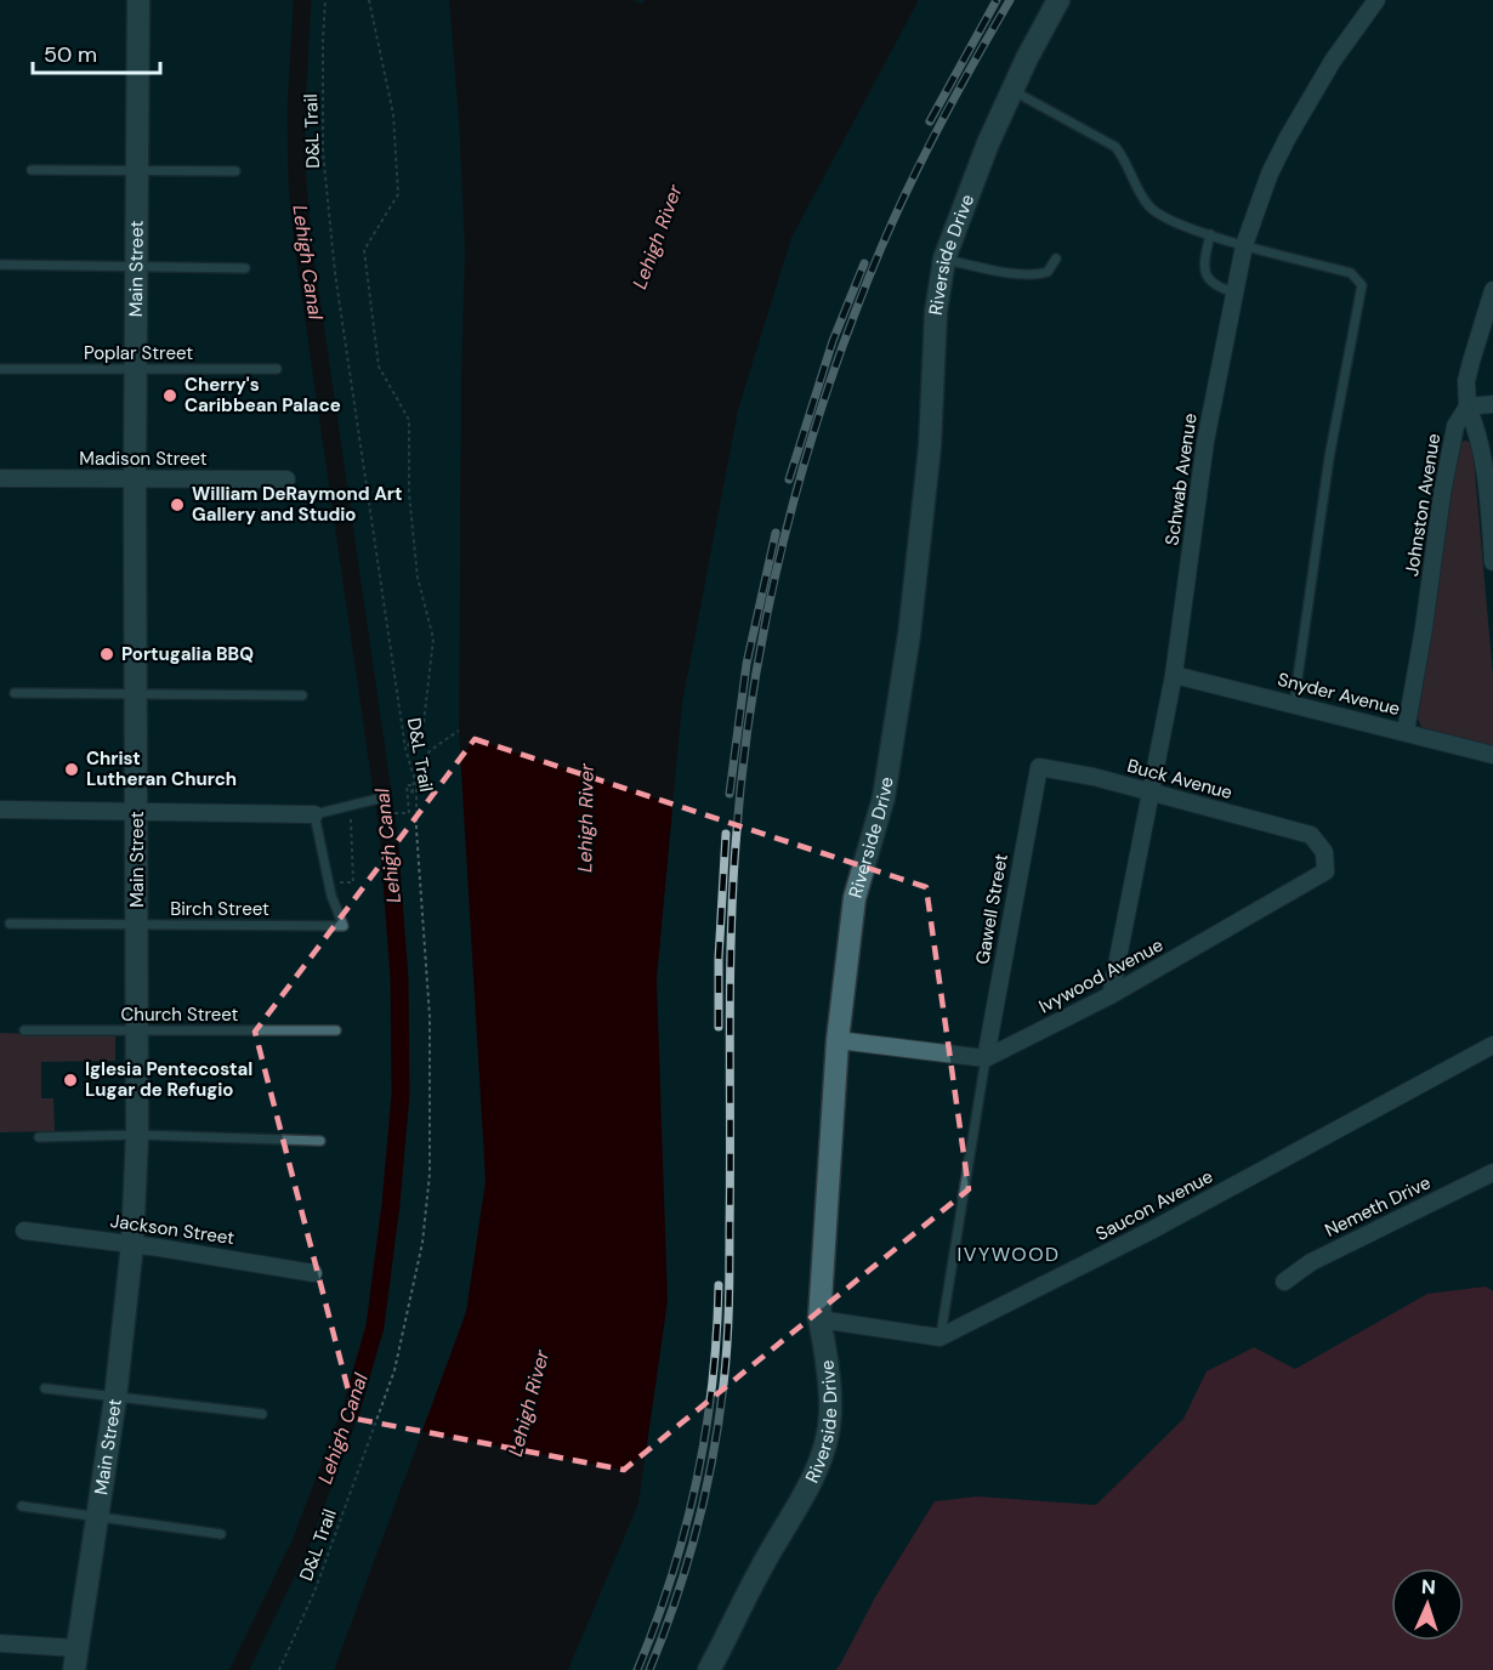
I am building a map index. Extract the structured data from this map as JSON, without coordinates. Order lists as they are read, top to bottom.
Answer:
{
  "streets": {
    "street": [
      "Riverside Drive",
      "Main Street",
      "Madison Street",
      "Schwab Avenue",
      "Johnston Avenue",
      "Snyder Avenue",
      "Buck Avenue",
      "Gawell Street",
      "Ivywood Avenue",
      "Saucon Avenue",
      "Nemeth Drive",
      "Jackson Street"
    ],
    "lane": ["Poplar Street", "Birch Street", "Church Street"],
    "path": ["D&L Trail"]
  },
  "crossings": [
    ["Main Street", "Poplar Street"],
    ["Main Street", "Madison Street"],
    ["Main Street", "Birch Street"],
    ["Main Street", "Church Street"],
    ["Main Street", "Jackson Street"],
    ["Schwab Avenue", "Snyder Avenue"],
    ["Schwab Avenue", "Buck Avenue"],
    ["Schwab Avenue", "Ivywood Avenue"],
    ["Johnston Avenue", "Snyder Avenue"],
    ["Buck Avenue", "Gawell Street"],
    ["Buck Avenue", "Ivywood Avenue"],
    ["Gawell Street", "Ivywood Avenue"]
  ],
  "districts": ["IVYWOOD"],
  "water": ["Lehigh River", "Lehigh Canal"],
  "places": [
    "Cherry's Caribbean Palace",
    "William DeRaymond Art Gallery and Studio",
    "Portugalia BBQ",
    "Christ Lutheran Church",
    "Iglesia Pentecostal Lugar de Refugio"
  ],
  "scale_bar": "50 m",
  "north": "top"
}
